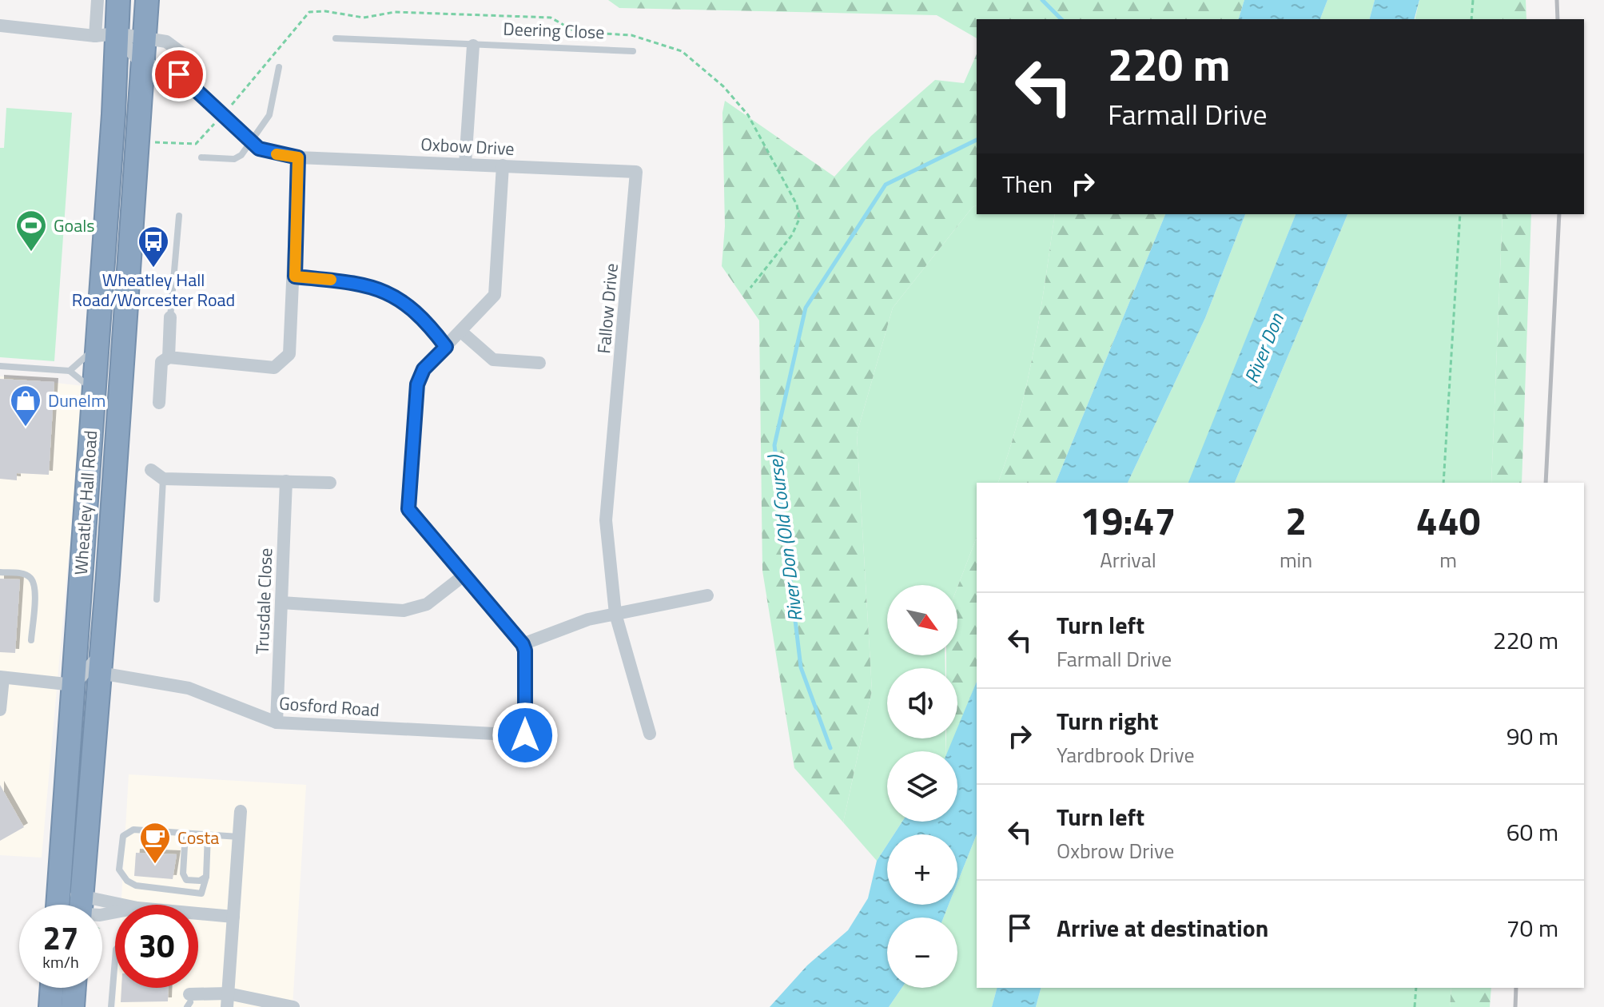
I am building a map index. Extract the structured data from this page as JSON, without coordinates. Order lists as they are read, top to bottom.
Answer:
{
  "streets": {
    "highway": ["Wheatley Hall Road"],
    "street": [
      "Oxbow Drive",
      "Fallow Drive",
      "Trusdale Close",
      "Gosford Road"
    ],
    "lane": ["Deering Close"]
  },
  "crossings": [
    ["Oxbow Drive", "Fallow Drive"],
    ["Wheatley Hall Road", "Gosford Road"],
    ["Trusdale Close", "Gosford Road"]
  ],
  "water": ["River Don", "River Don (Old Course)"],
  "places": {
    "sports": ["Goals"],
    "bus stop": ["Wheatley Hall Road/Worcester Road"],
    "shop": ["Dunelm"],
    "cafe": ["Costa"]
  },
  "north": "bottom right",
  "page": {
    "turn": ["220 m", "Farmall Drive"],
    "then": "Then",
    "eta": [
      "19:47",
      "Arrival",
      "2",
      "min",
      "440",
      "m"
    ],
    "map_buttons": ["+", "−"],
    "list": [
      {
        "name": "Turn left",
        "note": "Farmall Drive",
        "value": "220 m"
      },
      {
        "name": "Turn right",
        "note": "Yardbrook Drive",
        "value": "90 m"
      },
      {
        "name": "Turn left",
        "note": "Oxbrow Drive",
        "value": "60 m"
      },
      {
        "name": "Arrive at destination",
        "value": "70 m"
      }
    ],
    "speed": "27 km/h",
    "limit": "30"
  }
}
